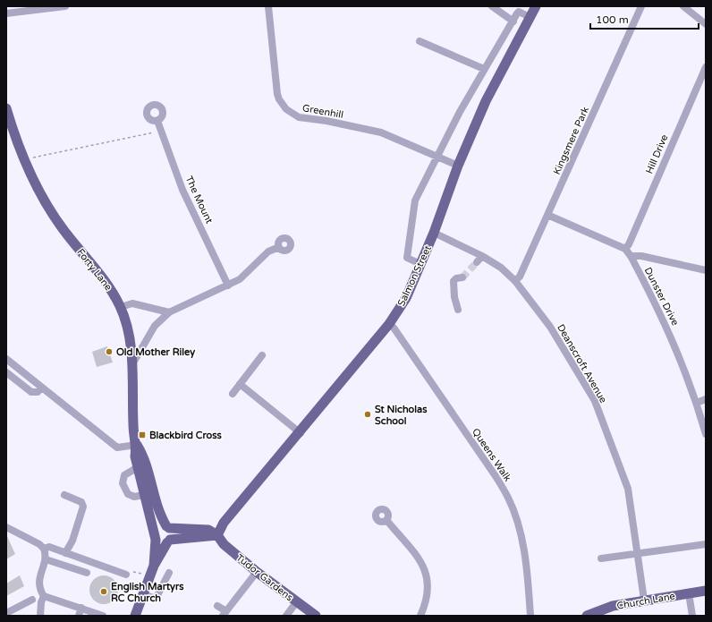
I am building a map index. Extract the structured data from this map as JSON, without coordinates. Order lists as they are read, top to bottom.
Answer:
{
  "streets": {
    "main road": [
      "Forty Lane",
      "Salmon Street",
      "Tudor Gardens",
      "Church Lane"
    ],
    "street": [
      "Greenhill",
      "Kingsmere Park",
      "Hill Drive",
      "The Mount",
      "Dunster Drive",
      "Deanscroft Avenue",
      "Queens Walk"
    ]
  },
  "crossings": [
    ["Greenhill", "Salmon Street"],
    ["Kingsmere Park", "Dunster Drive"],
    ["Kingsmere Park", "Deanscroft Avenue"],
    ["Hill Drive", "Dunster Drive"],
    ["Salmon Street", "Deanscroft Avenue"],
    ["Salmon Street", "Queens Walk"],
    ["Salmon Street", "Tudor Gardens"],
    ["Deanscroft Avenue", "Church Lane"]
  ],
  "places": {
    "other": ["Old Mother Riley", "St Nicholas School", "English Martyrs RC Church"],
    "transit": ["Blackbird Cross"]
  },
  "scale_bar": "100 m"
}
